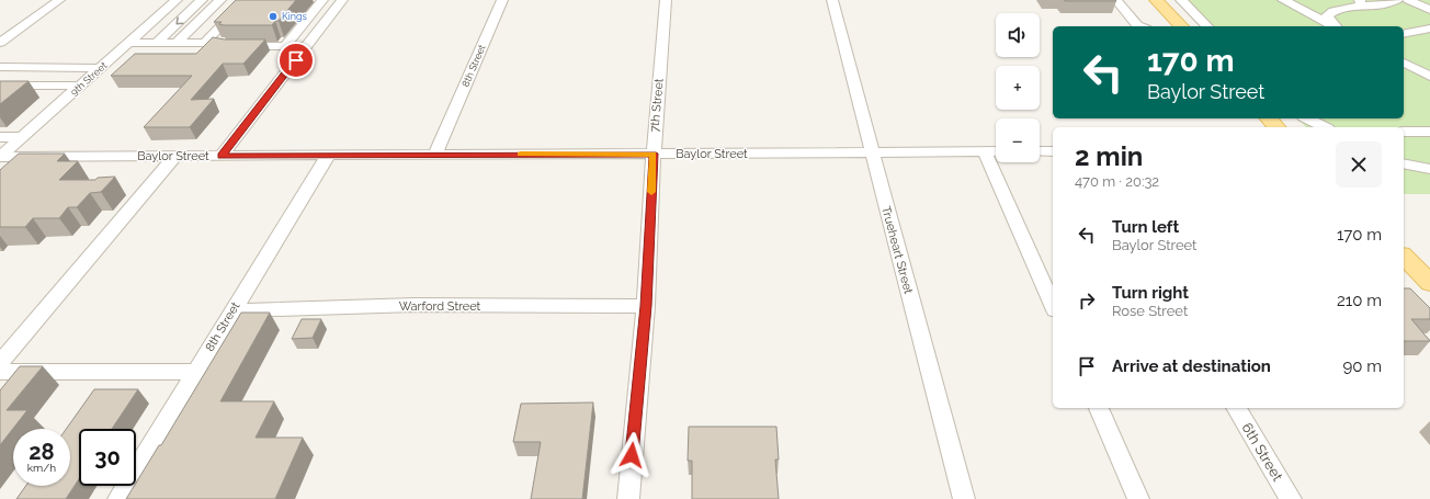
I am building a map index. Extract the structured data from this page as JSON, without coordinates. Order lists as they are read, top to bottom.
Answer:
{
  "streets": {
    "street": [
      "8th Street",
      "9th Street",
      "7th Street",
      "Baylor Street",
      "Trueheart Street",
      "Warford Street",
      "6th Street"
    ]
  },
  "crossings": [
    ["8th Street", "Baylor Street"],
    ["8th Street", "Warford Street"],
    ["9th Street", "Baylor Street"],
    ["7th Street", "Baylor Street"],
    ["7th Street", "Warford Street"],
    ["Baylor Street", "Trueheart Street"]
  ],
  "places": ["Kings"],
  "page": {
    "map_buttons": ["+", "−"],
    "turn": ["170 m", "Baylor Street"],
    "heading": ["2 min", "470 m · 20:32"],
    "list": [
      {
        "name": "Turn left",
        "note": "Baylor Street",
        "value": "170 m"
      },
      {
        "name": "Turn right",
        "note": "Rose Street",
        "value": "210 m"
      },
      {
        "name": "Arrive at destination",
        "value": "90 m"
      }
    ],
    "speed": "28 km/h",
    "limit": "30"
  }
}
